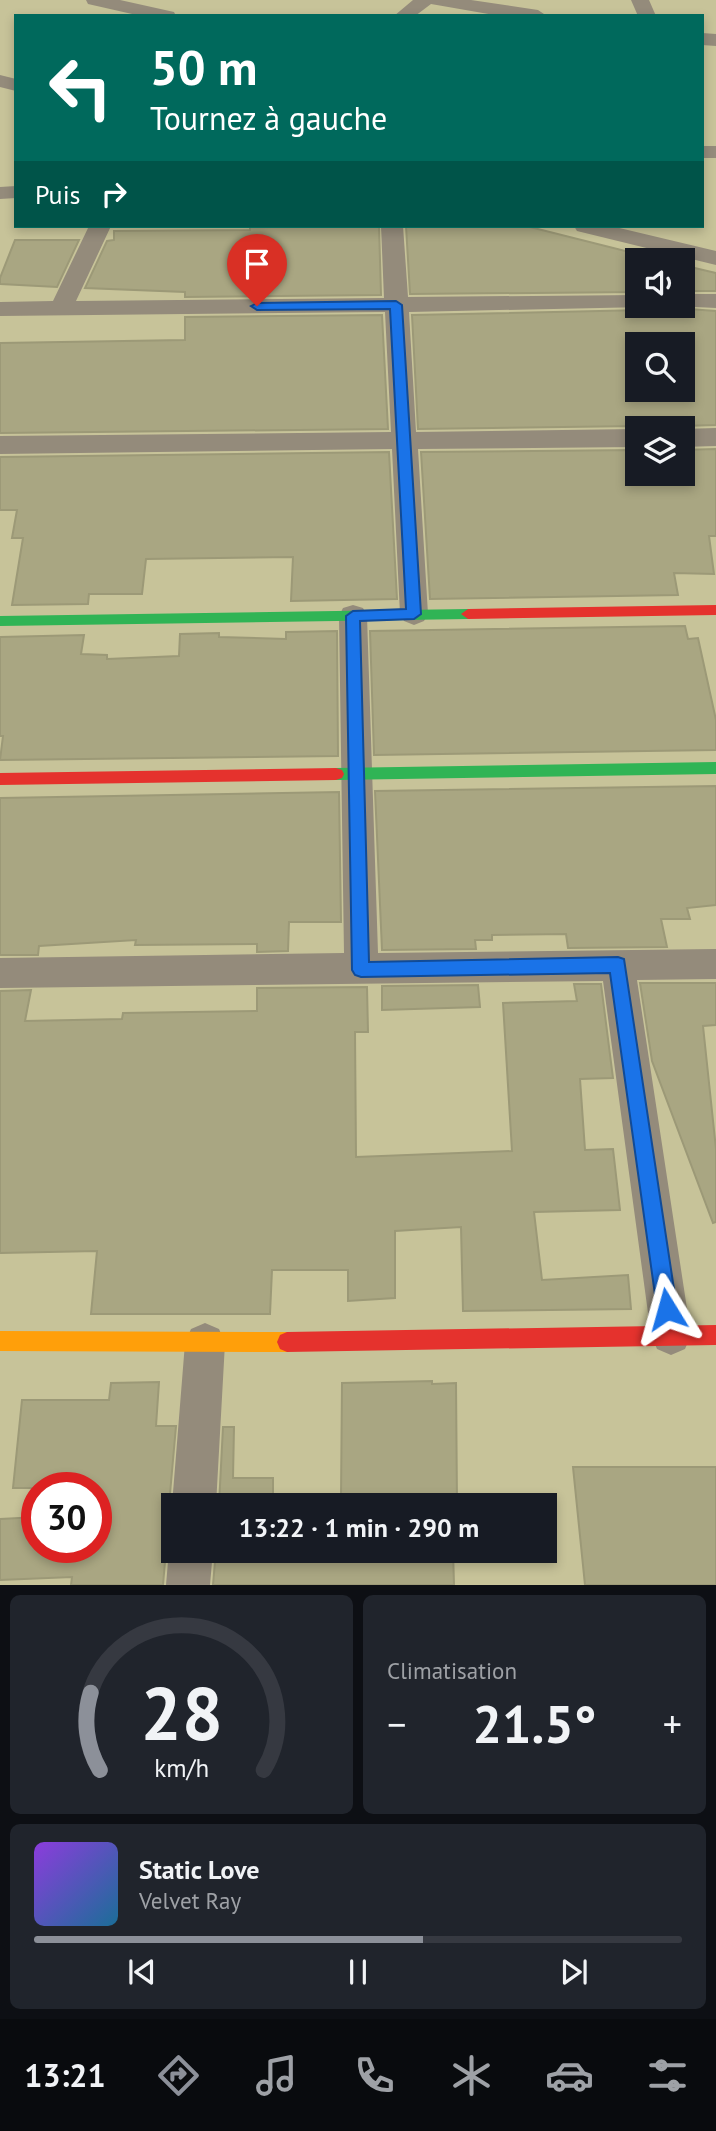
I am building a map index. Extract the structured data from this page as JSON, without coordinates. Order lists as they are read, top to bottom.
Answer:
{
  "page": {
    "turn": ["50 m", "Tournez à gauche"],
    "then": "Puis",
    "limit": "30",
    "trip": "13:22 · 1 min · 290 m",
    "tile": "Climatisation",
    "heat": ["−", "21.5°", "+"],
    "song": ["Static Love", "Velvet Ray"],
    "tabs": "13:21",
    "gauge": ["28", "km/h"]
  }
}
